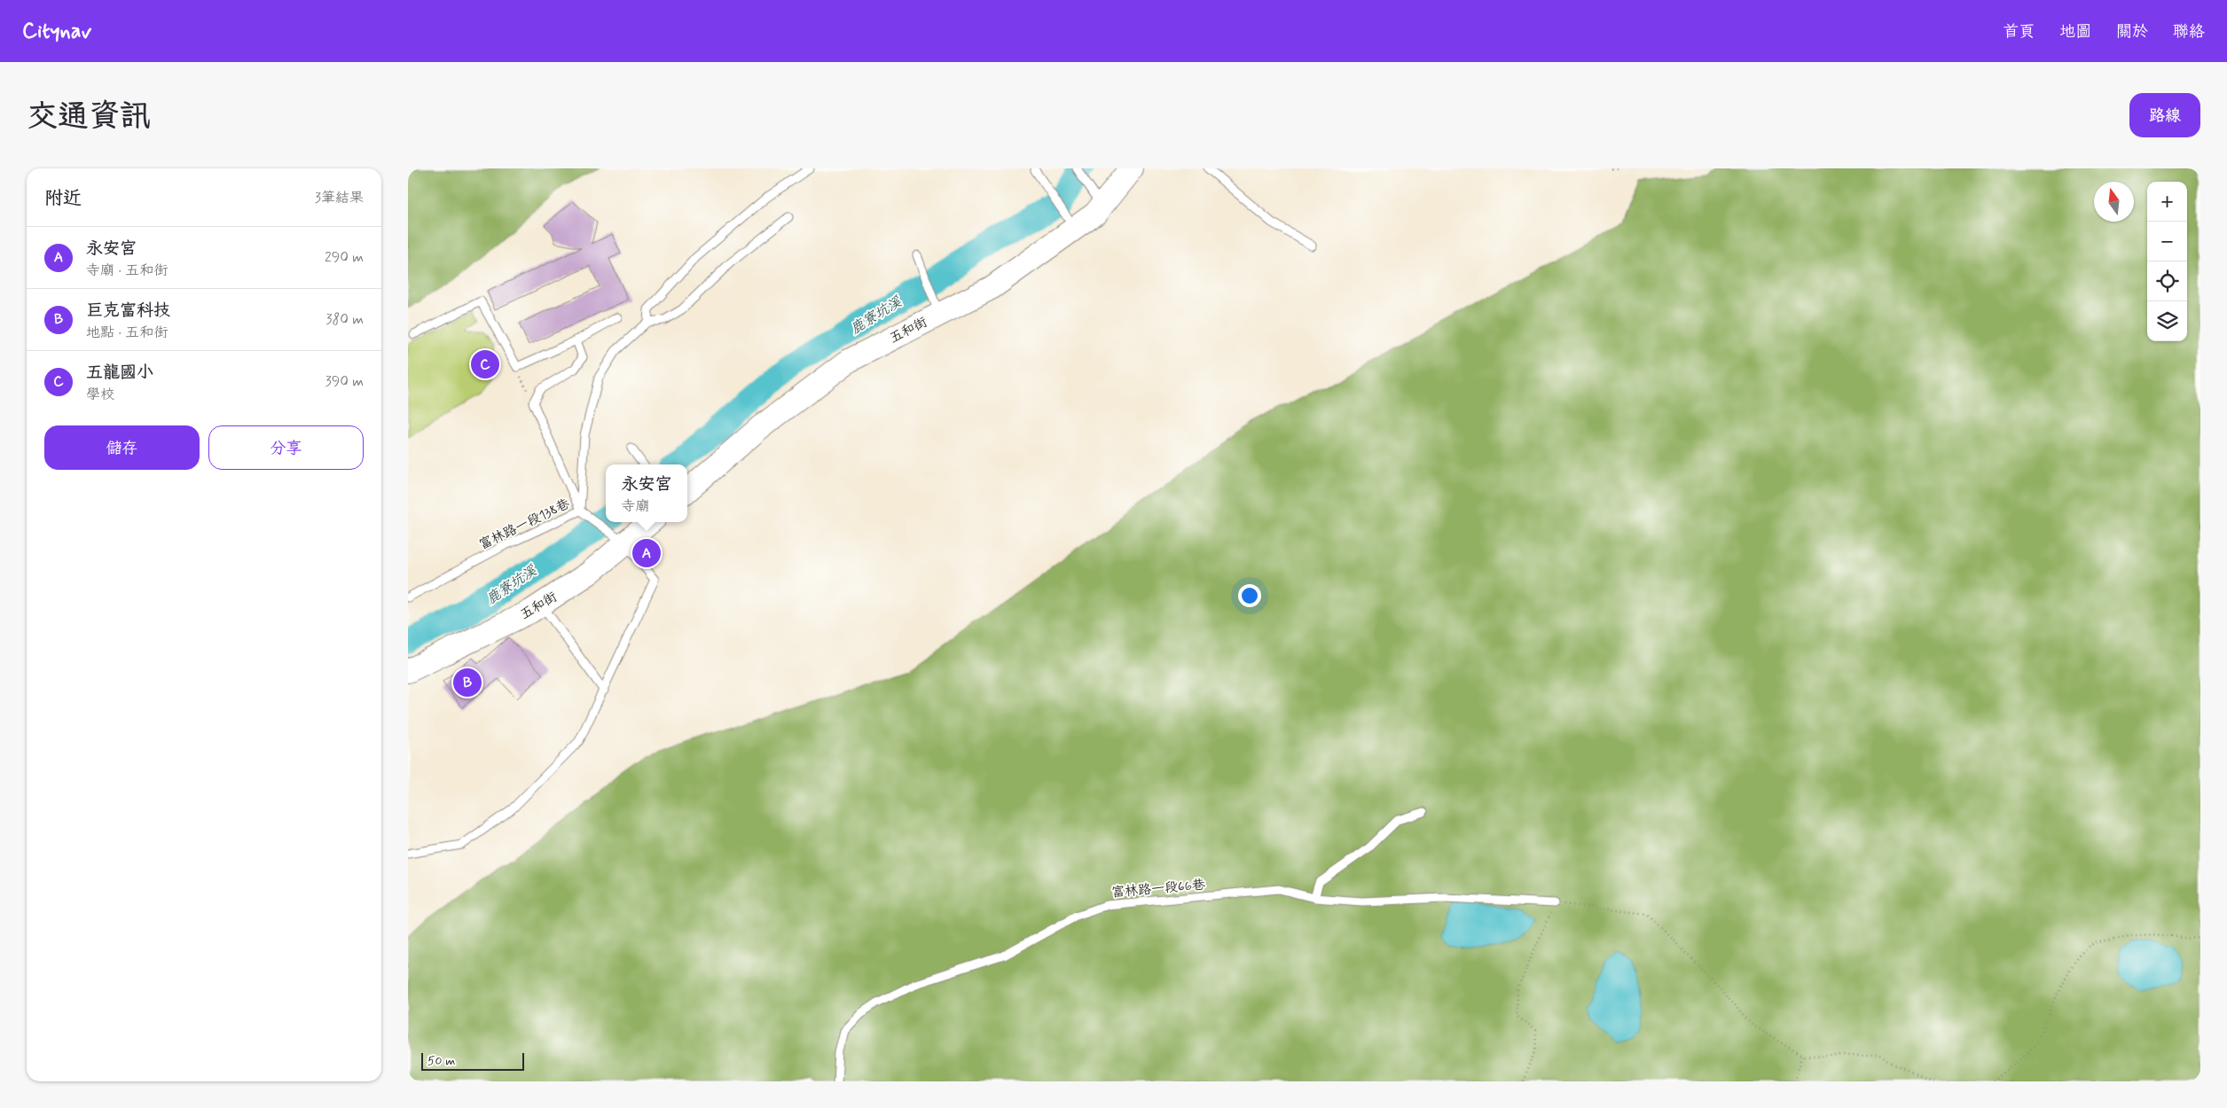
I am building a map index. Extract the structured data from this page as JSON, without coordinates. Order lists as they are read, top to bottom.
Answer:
{
  "streets": {
    "street": ["五和街"],
    "lane": ["富林路一段138巷", "富林路一段66巷"]
  },
  "water": ["鹿寮坑溪"],
  "scale_bar": "50 m",
  "north": "top",
  "page": {
    "header": "Citynav",
    "nav": [
      "首頁",
      "地圖",
      "關於",
      "聯絡"
    ],
    "buttons": [
      "路線",
      ["儲存", "分享"]
    ],
    "title": "交通資訊",
    "heading": ["附近", "3筆結果"],
    "map_buttons": ["+", "−"],
    "list": [
      {
        "mark": "A",
        "name": "永安宮",
        "note": "寺廟 · 五和街",
        "value": "290 m"
      },
      {
        "mark": "B",
        "name": "巨克富科技",
        "note": "地點 · 五和街",
        "value": "380 m"
      },
      {
        "mark": "C",
        "name": "五龍國小",
        "note": "學校",
        "value": "390 m"
      }
    ],
    "pins": ["C", "A", "B"],
    "popup": ["永安宮", "寺廟"],
    "scale": "50 m"
  }
}
